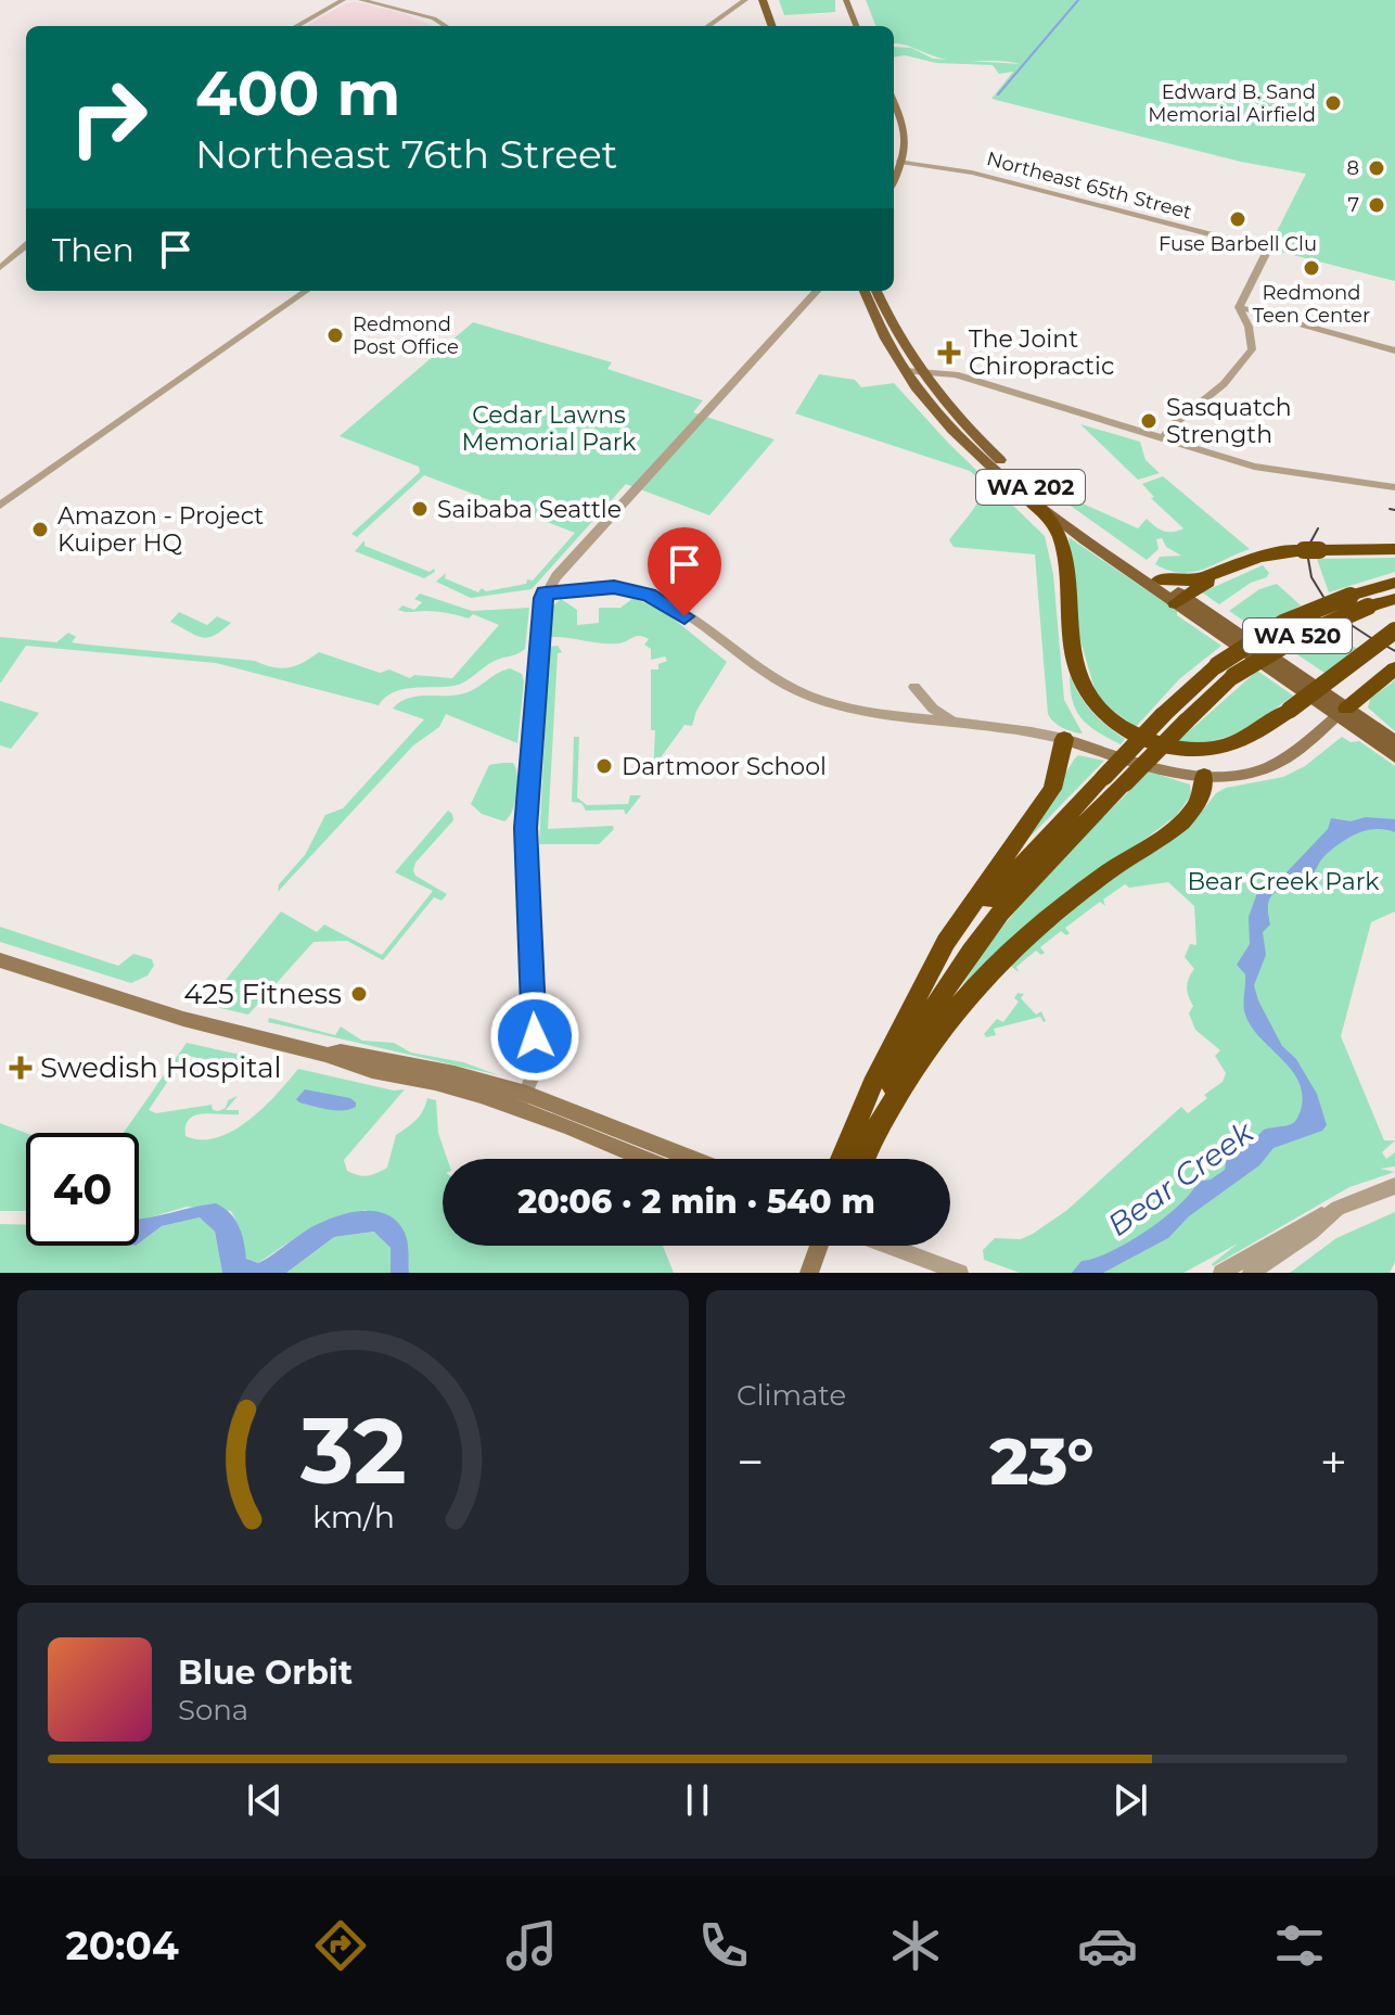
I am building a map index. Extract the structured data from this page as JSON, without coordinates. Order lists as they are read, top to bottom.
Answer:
{
  "streets": {
    "highway": ["WA 520"],
    "main road": ["WA 202"],
    "street": ["Northeast 65th Street"]
  },
  "water": ["Bear Creek"],
  "parks": ["Cedar Lawns Memorial Park", "Bear Creek Park"],
  "places": {
    "other": [
      "Edward B. Sand Memorial Airfield",
      "8",
      "7",
      "Fuse Barbell Clu",
      "Redmond Teen Center",
      "Redmond Post Office",
      "Sasquatch Strength",
      "Saibaba Seattle",
      "Amazon - Project Kuiper HQ",
      "Dartmoor School",
      "425 Fitness"
    ],
    "health": ["The Joint Chiropractic", "Swedish Hospital"]
  },
  "page": {
    "turn": ["400 m", "Northeast 76th Street"],
    "then": "Then",
    "limit": "40",
    "trip": "20:06 · 2 min · 540 m",
    "tile": "Climate",
    "heat": ["−", "23°", "+"],
    "song": ["Blue Orbit", "Sona"],
    "tabs": "20:04",
    "gauge": ["32", "km/h"]
  }
}
